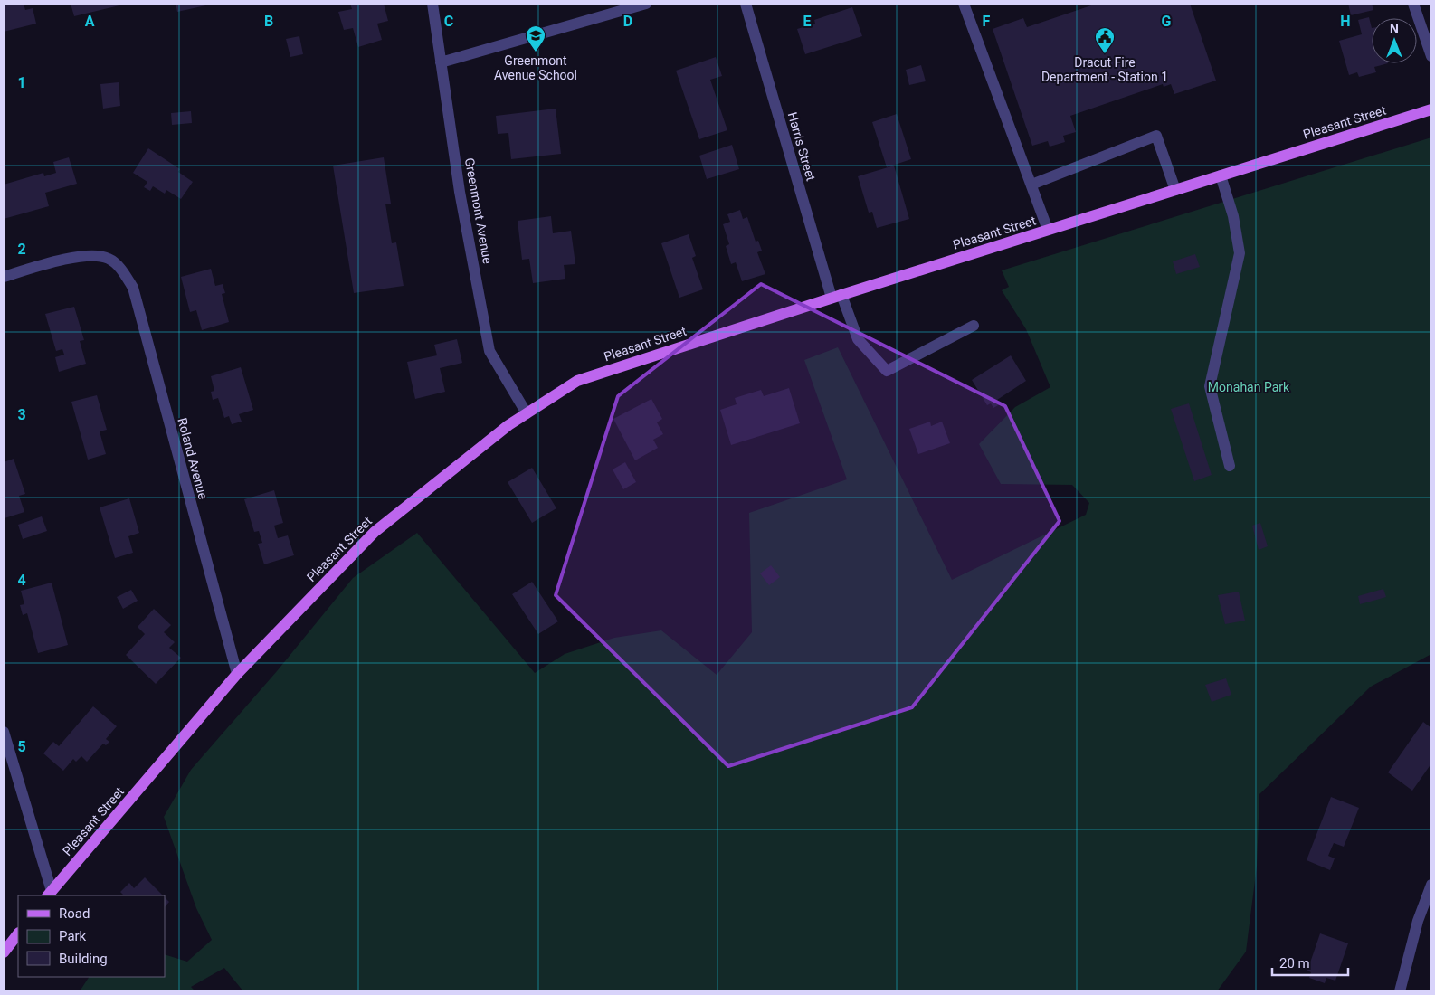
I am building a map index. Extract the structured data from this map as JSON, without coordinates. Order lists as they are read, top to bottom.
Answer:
{
  "streets": {
    "main road": ["Pleasant Street"],
    "street": ["Harris Street", "Greenmont Avenue", "Roland Avenue"]
  },
  "crossings": [
    ["Pleasant Street", "Harris Street"],
    ["Pleasant Street", "Greenmont Avenue"],
    ["Pleasant Street", "Roland Avenue"]
  ],
  "parks": ["Monahan Park"],
  "places": {
    "school or university": ["Greenmont Avenue School"],
    "public building": ["Dracut Fire Department - Station 1"]
  },
  "legend": ["Road", "Park", "Building"],
  "scale_bar": "20 m",
  "north": "top",
  "grid": {
    "columns": [
      "A",
      "B",
      "C",
      "D",
      "E",
      "F",
      "G",
      "H"
    ],
    "rows": [
      "1",
      "2",
      "3",
      "4",
      "5"
    ]
  }
}
